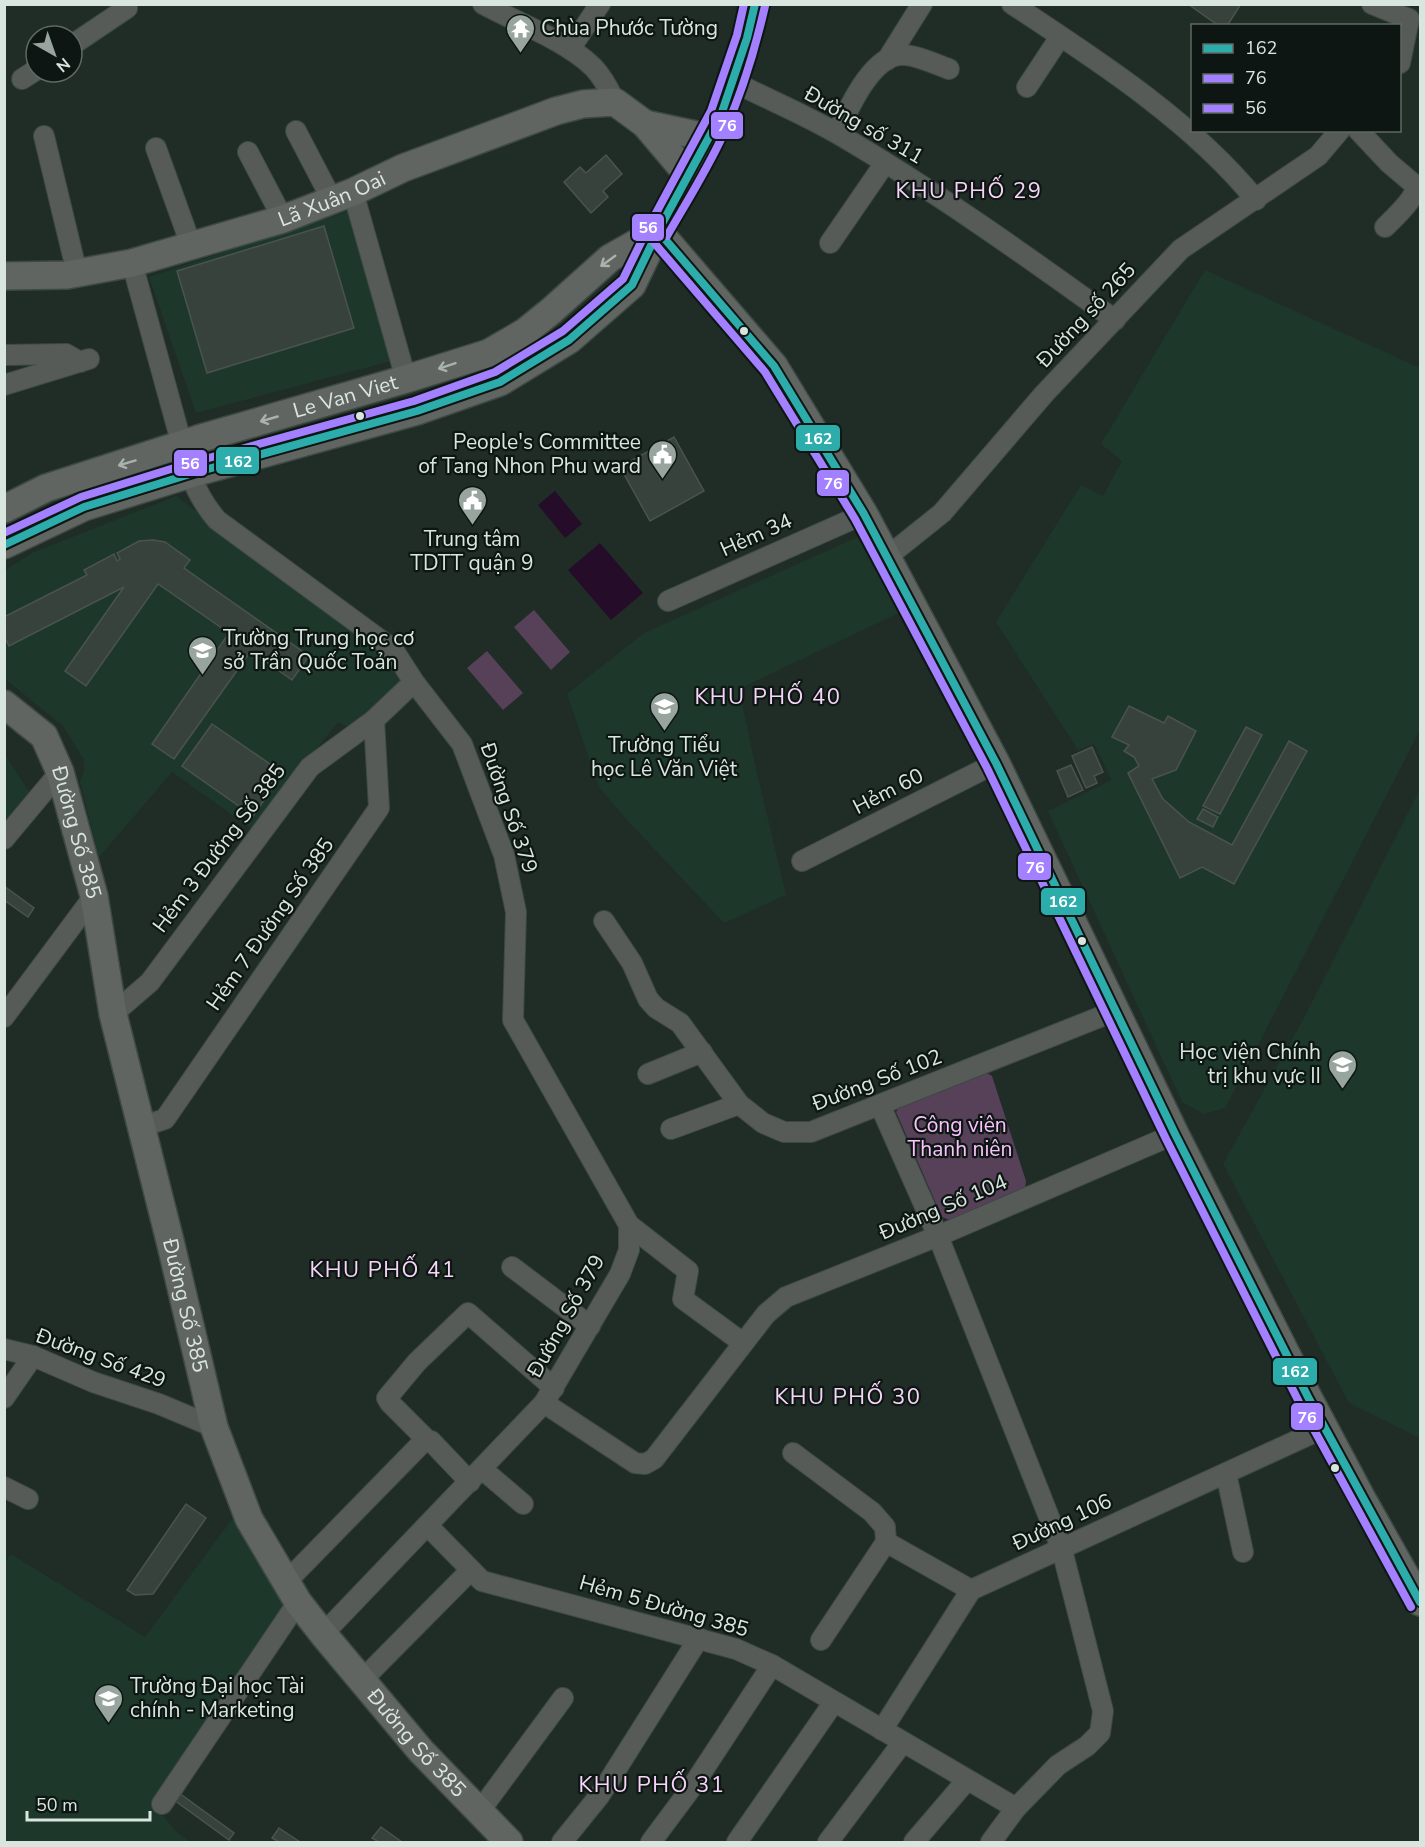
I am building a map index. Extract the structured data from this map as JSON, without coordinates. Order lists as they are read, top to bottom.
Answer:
{
  "streets": {
    "street": [
      "Đường số 311",
      "Lã Xuân Oai",
      "Đường số 265",
      "Le Van Viet",
      "Hẻm 34",
      "Hẻm 60",
      "Đường Số 379",
      "Đường Số 385",
      "Hẻm 3 Đường Số 385",
      "Hẻm 7 Đường Số 385",
      "Đường Số 102",
      "Đường Số 104",
      "Đường Số 429",
      "Đường 106",
      "Hẻm 5 Đường 385"
    ]
  },
  "crossings": [
    ["Đường số 311", "Đường số 265"],
    ["Đường số 311", "Le Van Viet"],
    ["Le Van Viet", "Đường Số 379"],
    ["Đường Số 379", "Đường Số 385"],
    ["Đường Số 379", "Hẻm 3 Đường Số 385"],
    ["Đường Số 379", "Đường Số 104"],
    ["Đường Số 379", "Hẻm 5 Đường 385"],
    ["Đường Số 385", "Hẻm 3 Đường Số 385"],
    ["Đường Số 385", "Hẻm 7 Đường Số 385"],
    ["Đường Số 385", "Đường Số 429"],
    ["Hẻm 3 Đường Số 385", "Hẻm 7 Đường Số 385"]
  ],
  "districts": [
    "KHU PHỐ 29",
    "KHU PHỐ 40",
    "KHU PHỐ 41",
    "KHU PHỐ 30",
    "KHU PHỐ 31"
  ],
  "parks": ["Công viên Thanh niên"],
  "places": {
    "temple": ["Chùa Phước Tường"],
    "public building": ["People's Committee of Tang Nhon Phu ward", "Trung tâm TDTT quận 9"],
    "school or university": [
      "Trường Trung học cơ sở Trần Quốc Toản",
      "Trường Tiểu học Lê Văn Việt",
      "Học viện Chính trị khu vực II",
      "Trường Đại học Tài chính - Marketing"
    ]
  },
  "lines": ["transit line 162", "transit line 56", "transit line 76"],
  "legend": ["162", "76", "56"],
  "scale_bar": "50 m",
  "north": "bottom right"
}
